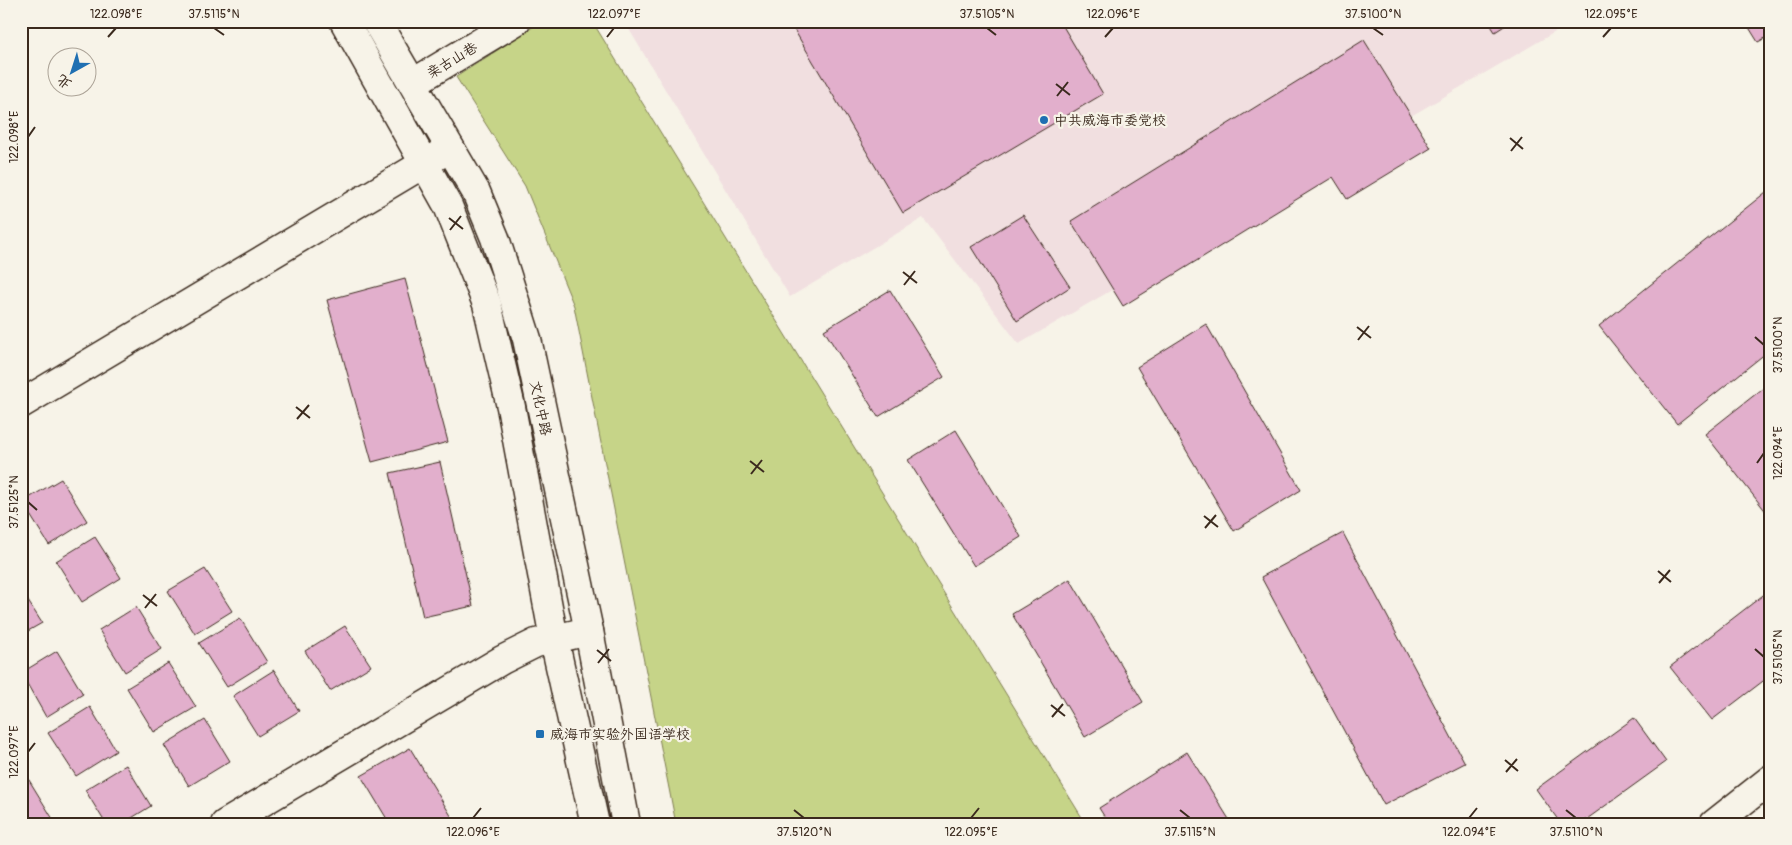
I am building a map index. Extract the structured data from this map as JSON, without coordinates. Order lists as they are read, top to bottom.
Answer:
{
  "streets": {
    "main road": ["亲古山巷", "文化中路"]
  },
  "crossings": [
    ["亲古山巷", "文化中路"]
  ],
  "places": {
    "other": ["中共威海市委党校"],
    "transit": ["威海市实验外国语学校"]
  },
  "north": "bottom left",
  "coordinates": [
    "122.098°E",
    "37.5115°N",
    "122.097°E",
    "37.5105°N",
    "122.096°E",
    "37.5100°N",
    "122.095°E",
    "122.094°E",
    "37.5125°N",
    "37.5120°N",
    "37.5110°N"
  ]
}
